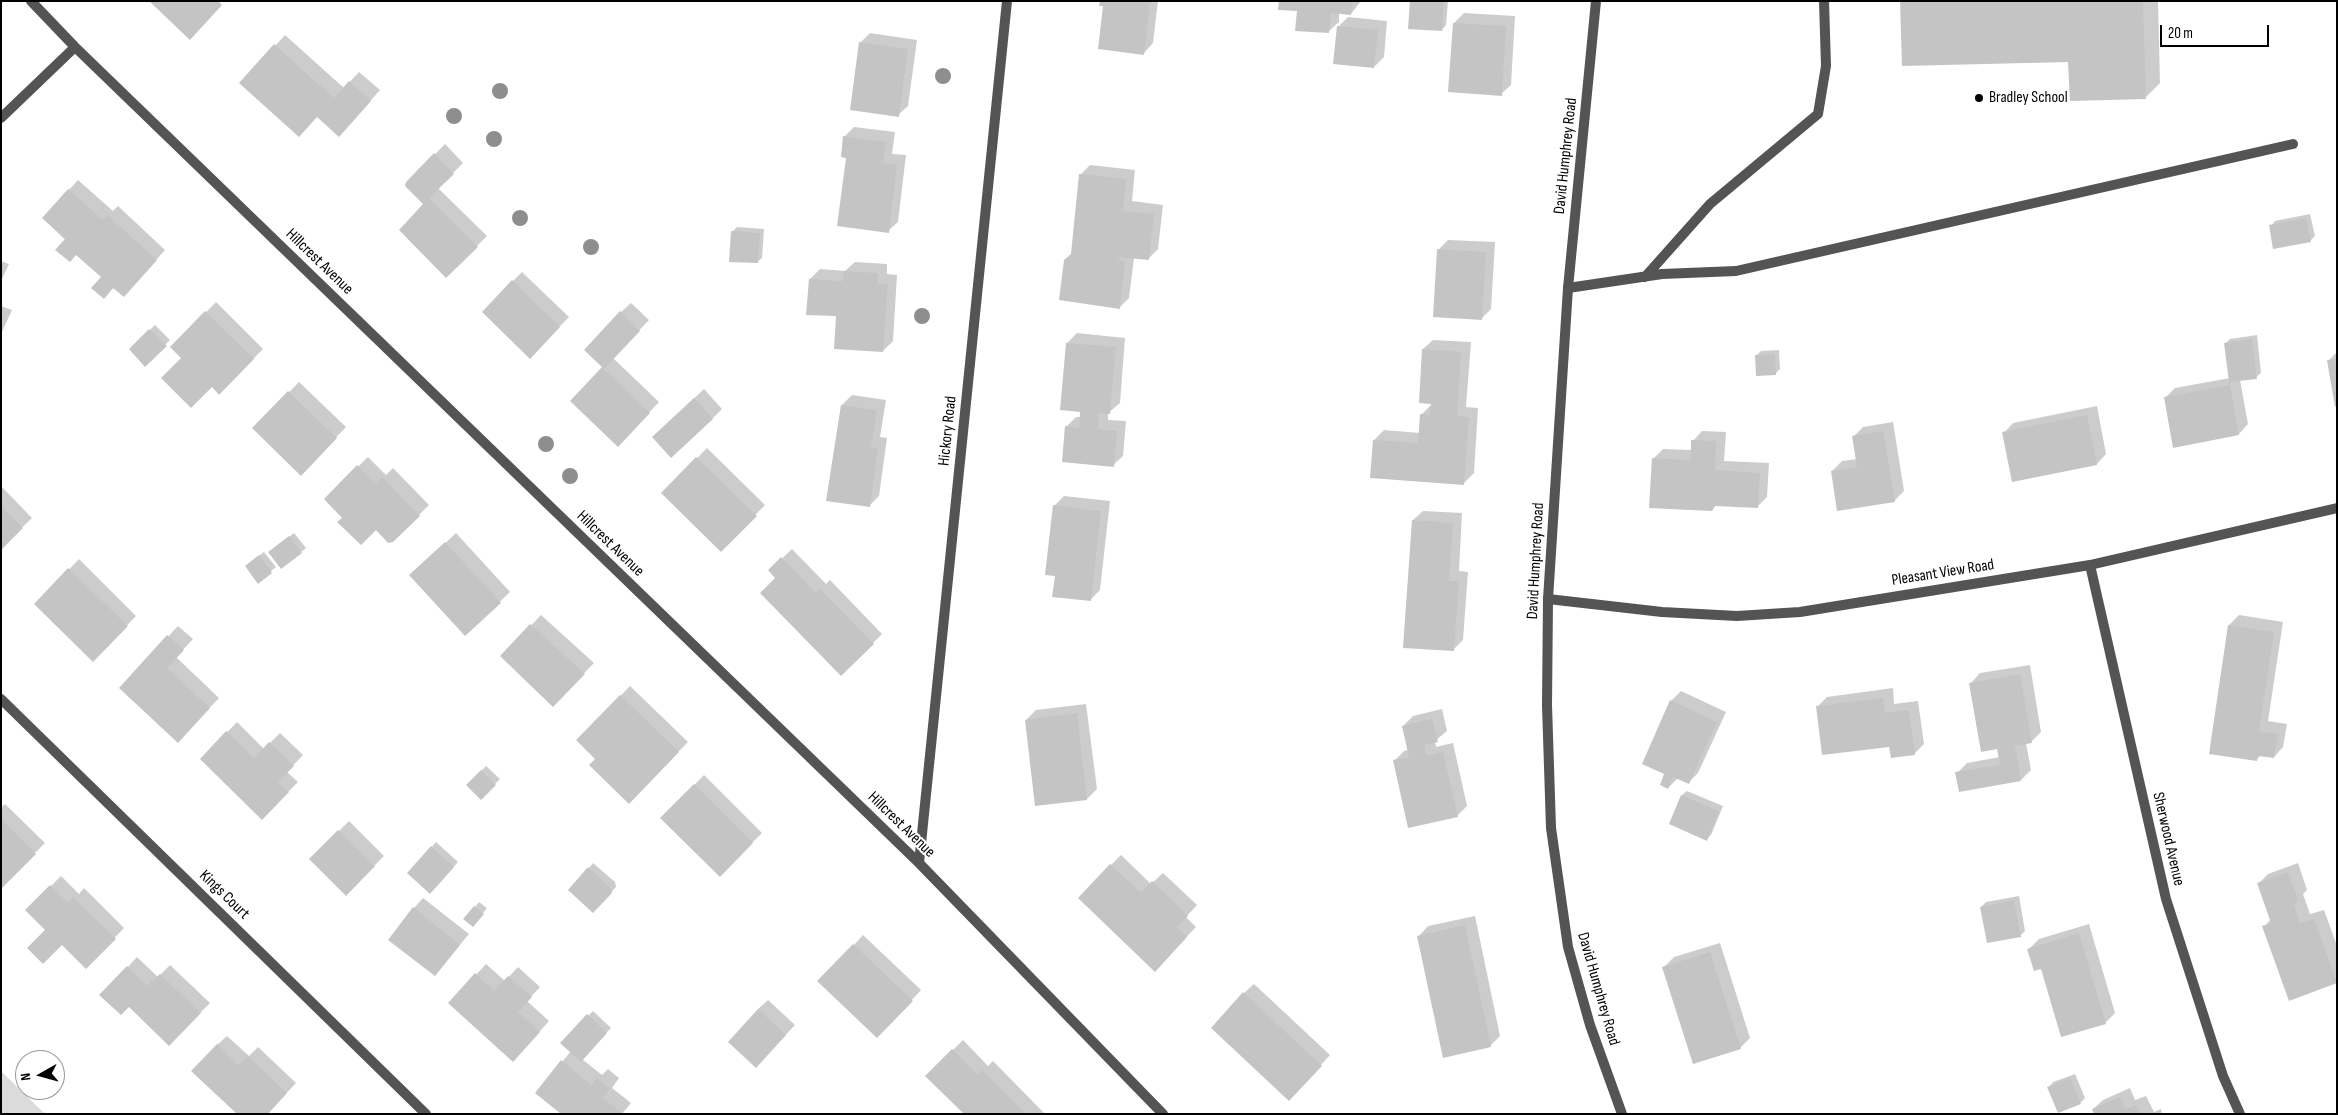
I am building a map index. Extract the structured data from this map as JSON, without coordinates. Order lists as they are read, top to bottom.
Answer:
{
  "streets": {
    "street": [
      "David Humphrey Road",
      "Hillcrest Avenue",
      "Hickory Road",
      "Pleasant View Road",
      "Sherwood Avenue",
      "Kings Court"
    ]
  },
  "crossings": [
    ["David Humphrey Road", "Pleasant View Road"],
    ["Hillcrest Avenue", "Hickory Road"],
    ["Pleasant View Road", "Sherwood Avenue"]
  ],
  "places": ["Bradley School"],
  "scale_bar": "20 m",
  "north": "left"
}
